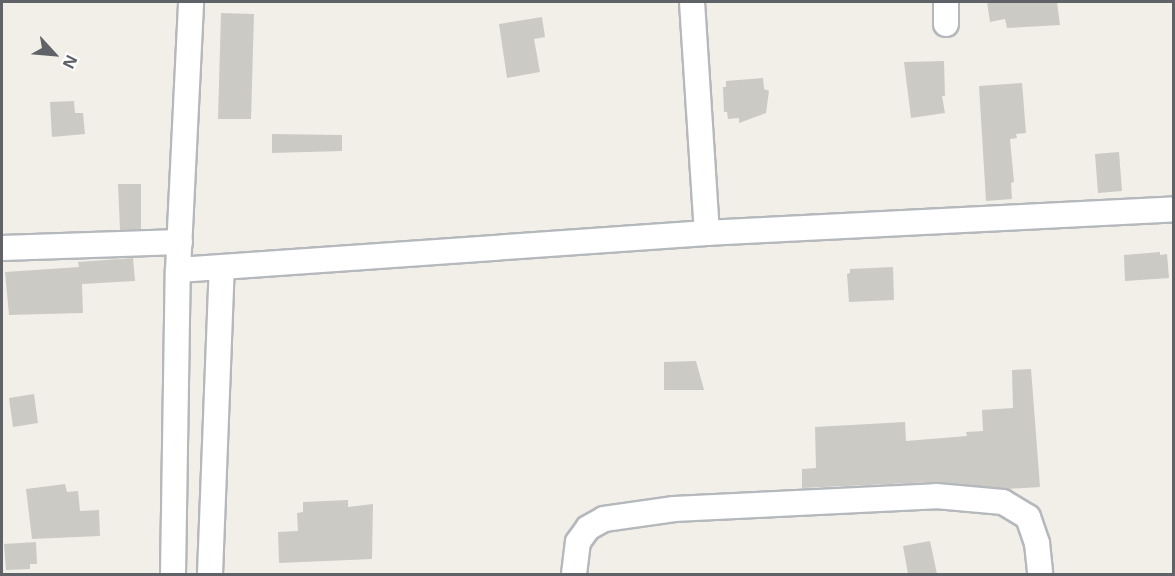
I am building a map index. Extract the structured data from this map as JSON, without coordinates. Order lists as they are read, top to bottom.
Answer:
{
  "north": "bottom right"
}
